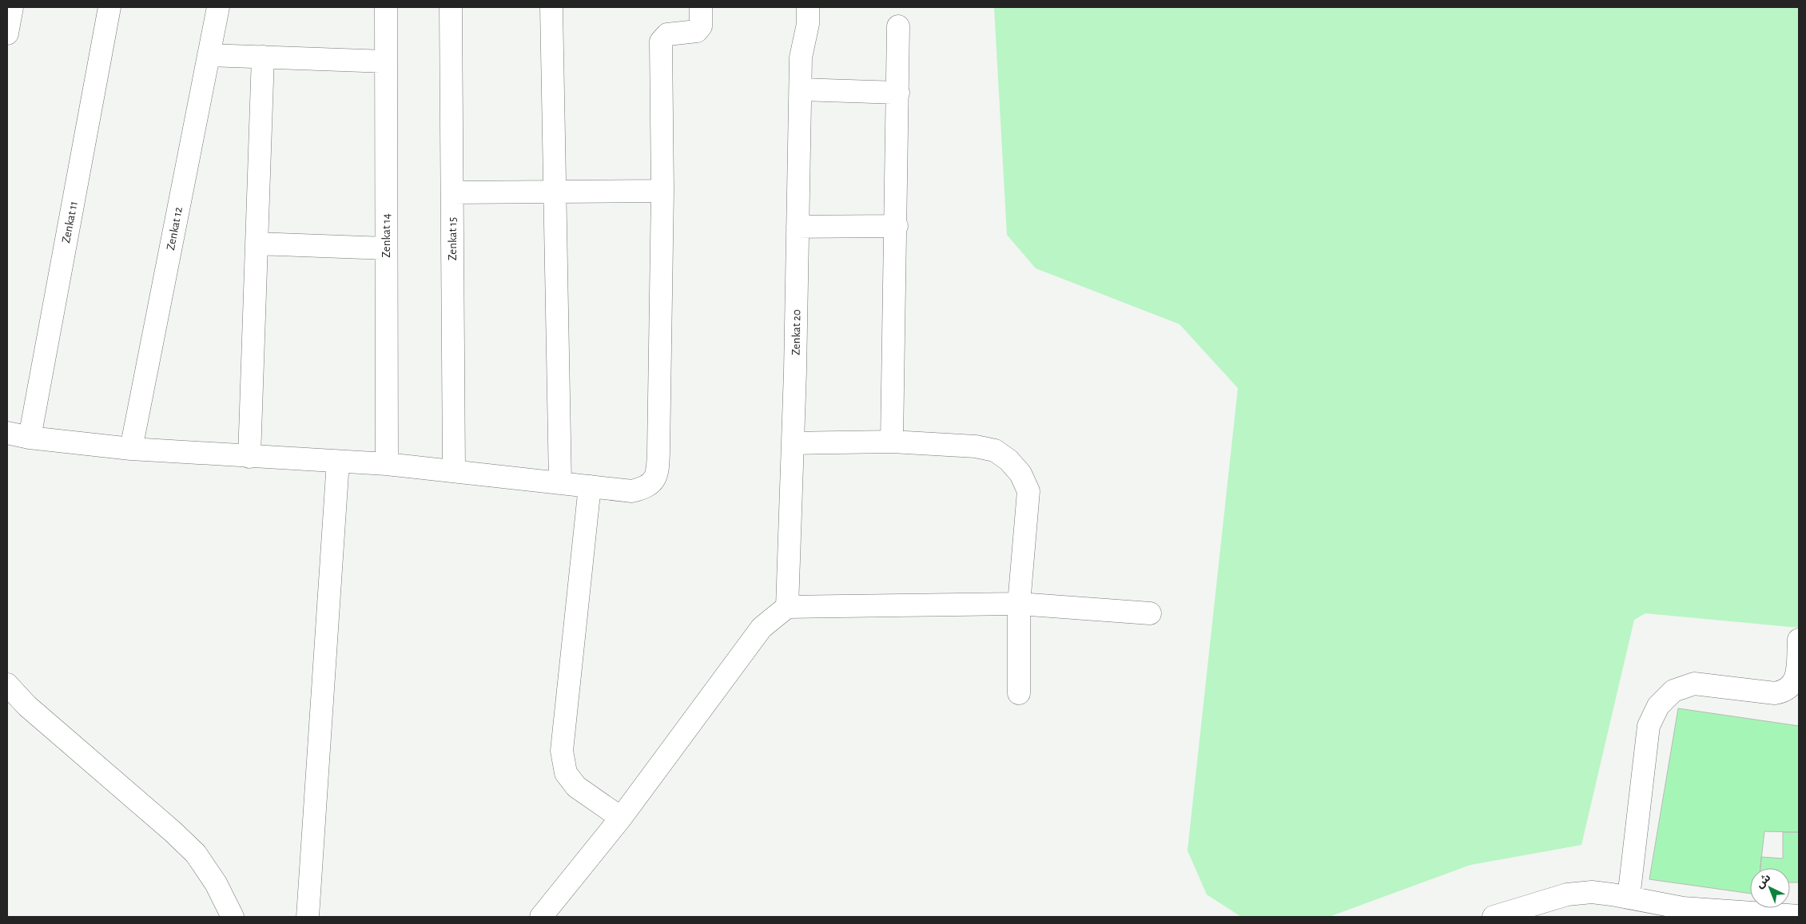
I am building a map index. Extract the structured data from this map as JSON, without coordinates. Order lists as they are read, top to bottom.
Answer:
{
  "streets": {
    "street": [
      "Zenkat 11",
      "Zenkat 12",
      "Zenkat 14",
      "Zenkat 15",
      "Zenkat 20"
    ]
  },
  "north": "top left"
}
